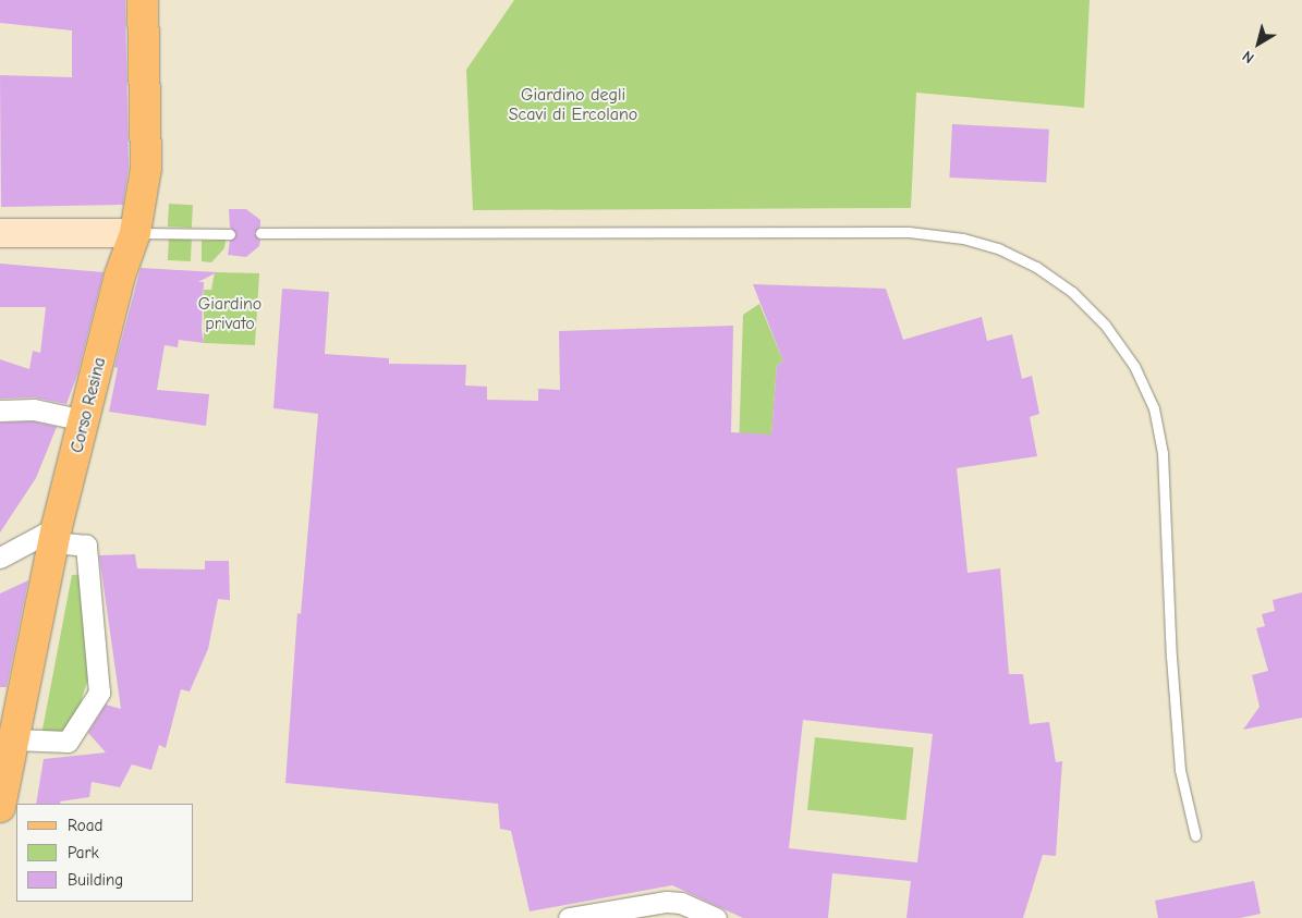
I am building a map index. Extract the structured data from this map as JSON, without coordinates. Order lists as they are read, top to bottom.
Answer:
{
  "streets": {
    "main road": ["Corso Resina"]
  },
  "parks": ["Giardino degli Scavi di Ercolano", "Giardino privato"],
  "legend": ["Road", "Park", "Building"],
  "north": "bottom left"
}
